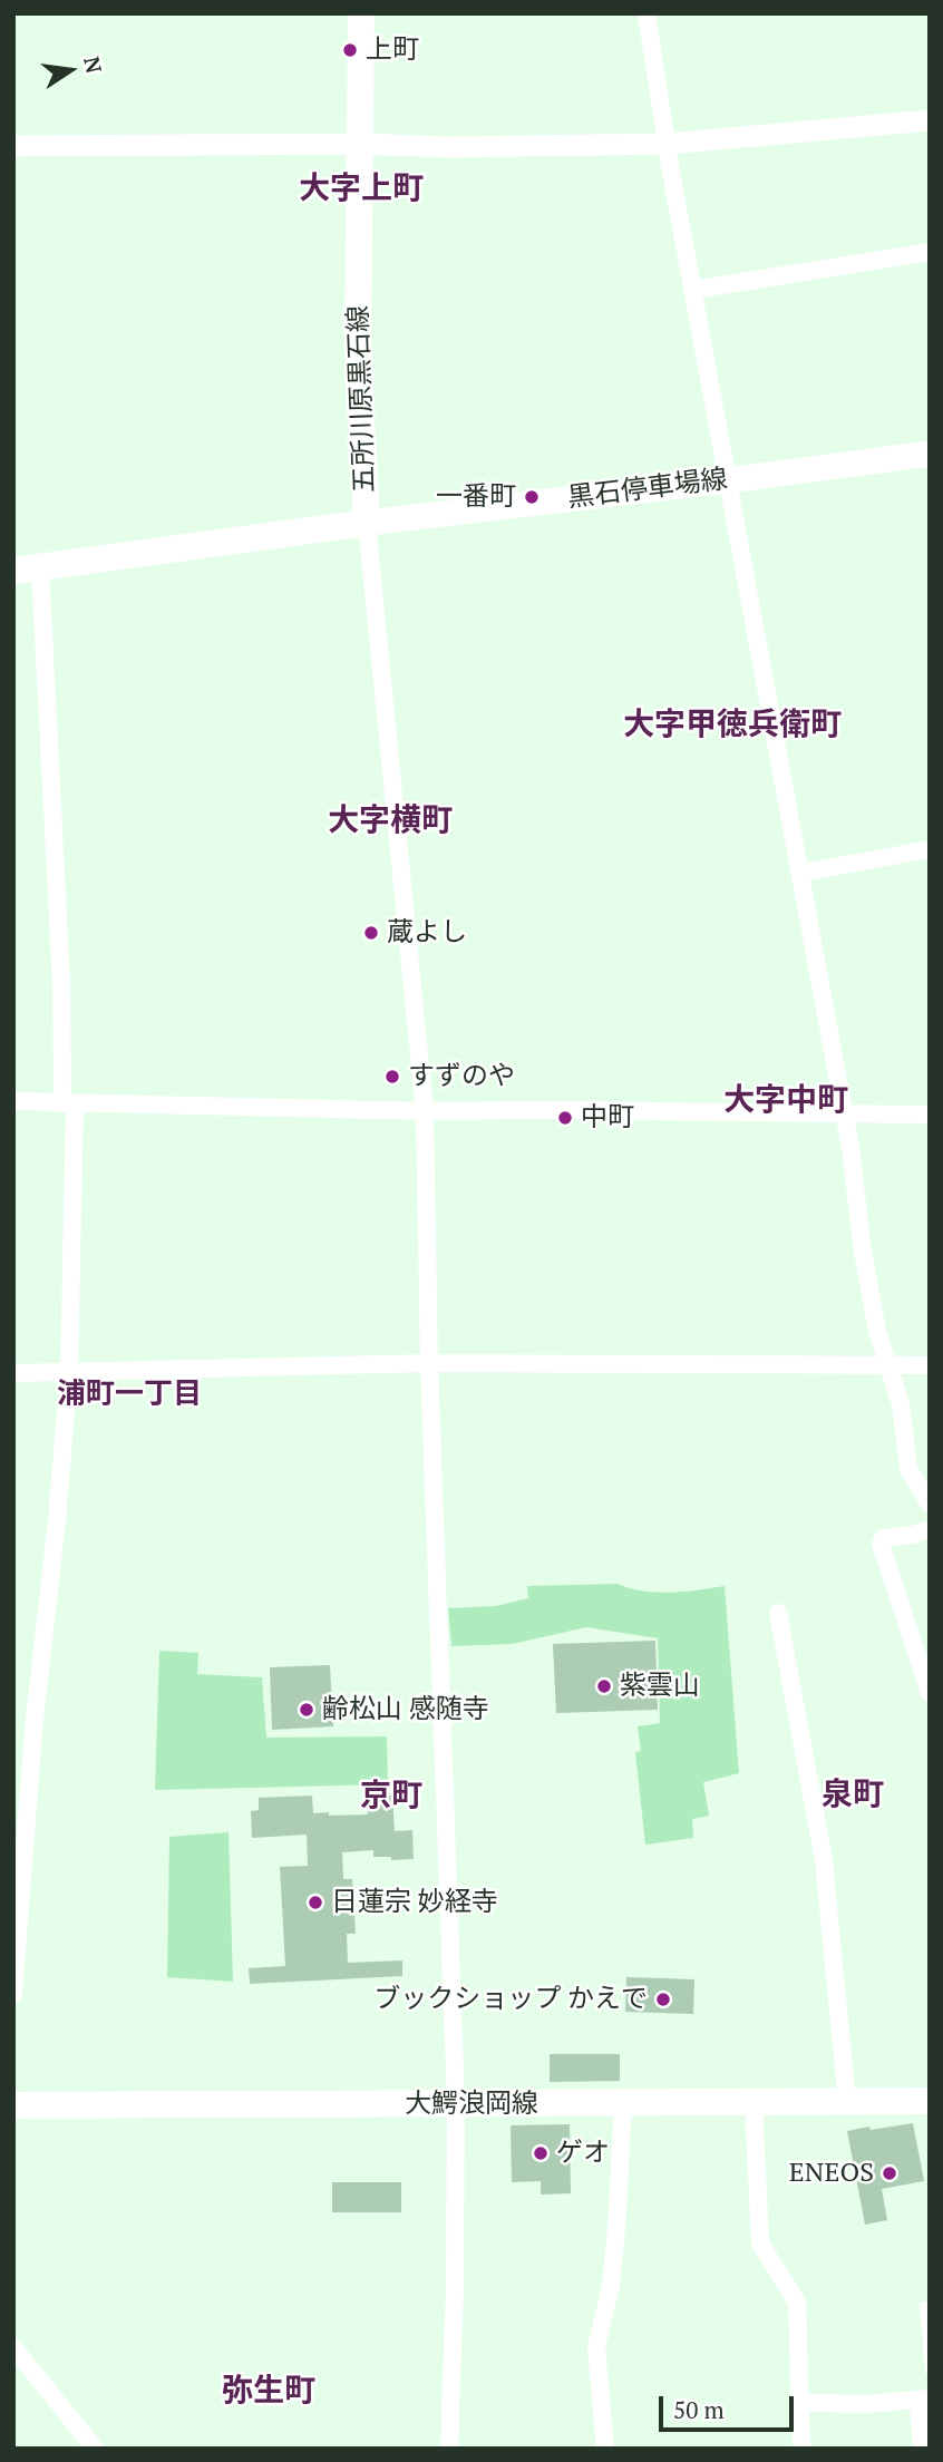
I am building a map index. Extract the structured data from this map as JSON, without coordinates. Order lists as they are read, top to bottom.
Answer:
{
  "streets": {
    "main road": ["五所川原黒石線", "黒石停車場線", "大鰐浪岡線"]
  },
  "crossings": [
    ["五所川原黒石線", "黒石停車場線"]
  ],
  "districts": [
    "大字上町",
    "大字甲徳兵衛町",
    "大字横町",
    "大字中町",
    "浦町一丁目",
    "泉町",
    "京町",
    "弥生町"
  ],
  "places": [
    "上町",
    "一番町",
    "蔵よし",
    "すずのや",
    "中町",
    "紫雲山",
    "齢松山 感随寺",
    "日蓮宗 妙経寺",
    "ブックショップ かえで",
    "ゲオ",
    "ENEOS"
  ],
  "scale_bar": "50 m",
  "north": "right"
}
